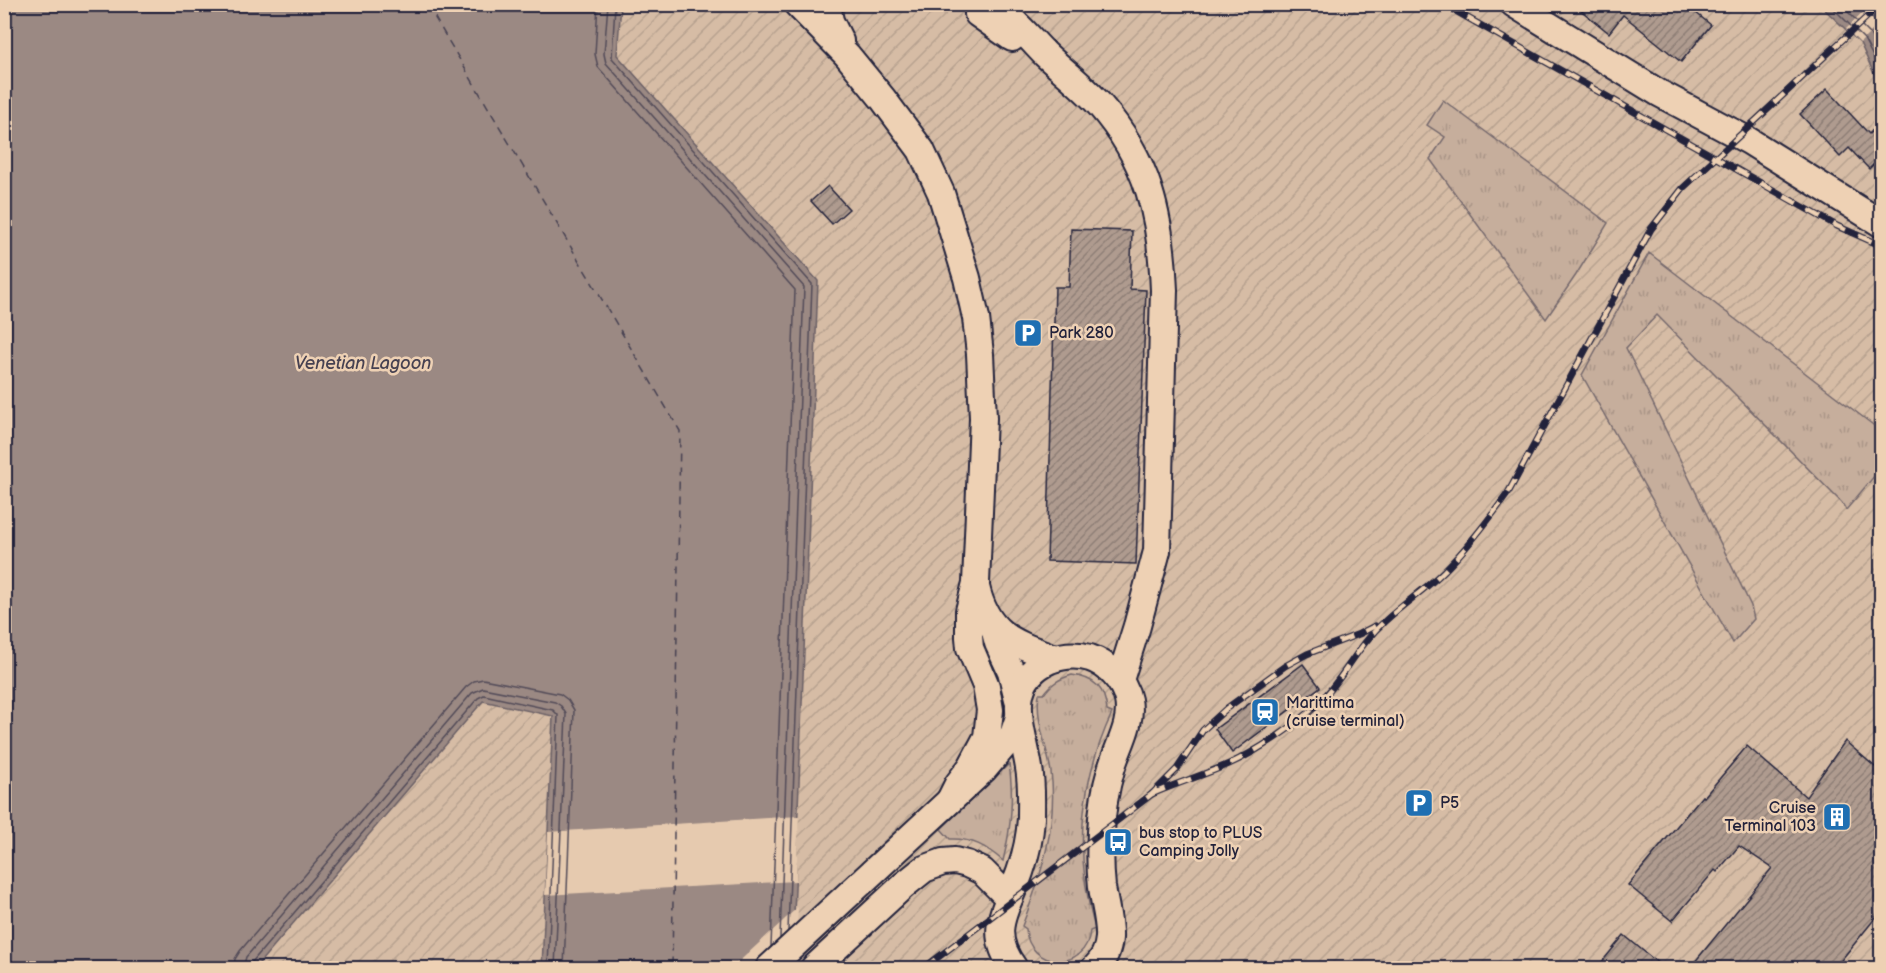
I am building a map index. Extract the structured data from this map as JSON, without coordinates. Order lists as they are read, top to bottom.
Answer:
{
  "water": ["Venetian Lagoon"],
  "places": {
    "parking": ["Park 280", "P5"],
    "station": ["Marittima (cruise terminal)"],
    "building": ["Cruise Terminal 103"],
    "bus stop": ["bus stop to PLUS Camping Jolly"]
  }
}
